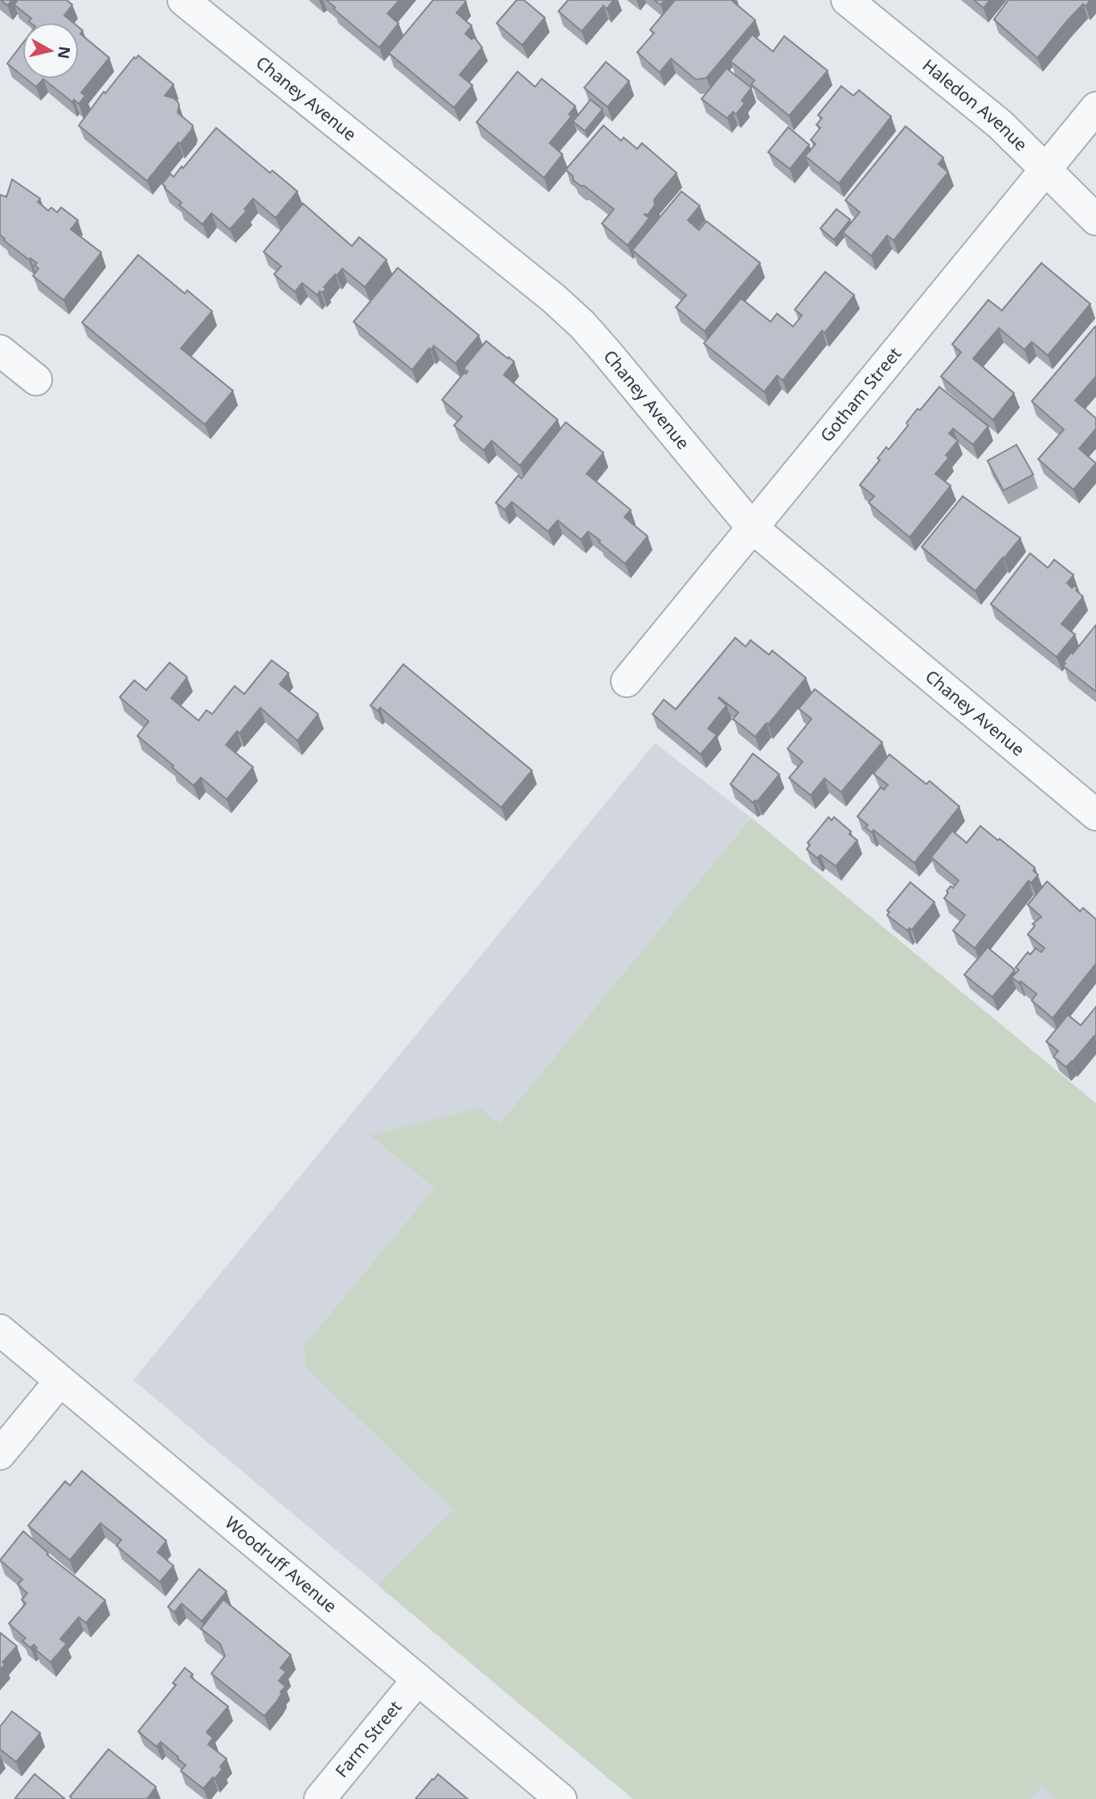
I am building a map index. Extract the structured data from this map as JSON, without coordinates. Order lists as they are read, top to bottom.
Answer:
{
  "streets": {
    "street": [
      "Chaney Avenue",
      "Haledon Avenue",
      "Gotham Street",
      "Woodruff Avenue",
      "Farm Street"
    ]
  },
  "crossings": [
    ["Chaney Avenue", "Gotham Street"],
    ["Haledon Avenue", "Gotham Street"],
    ["Woodruff Avenue", "Farm Street"]
  ],
  "north": "right"
}
